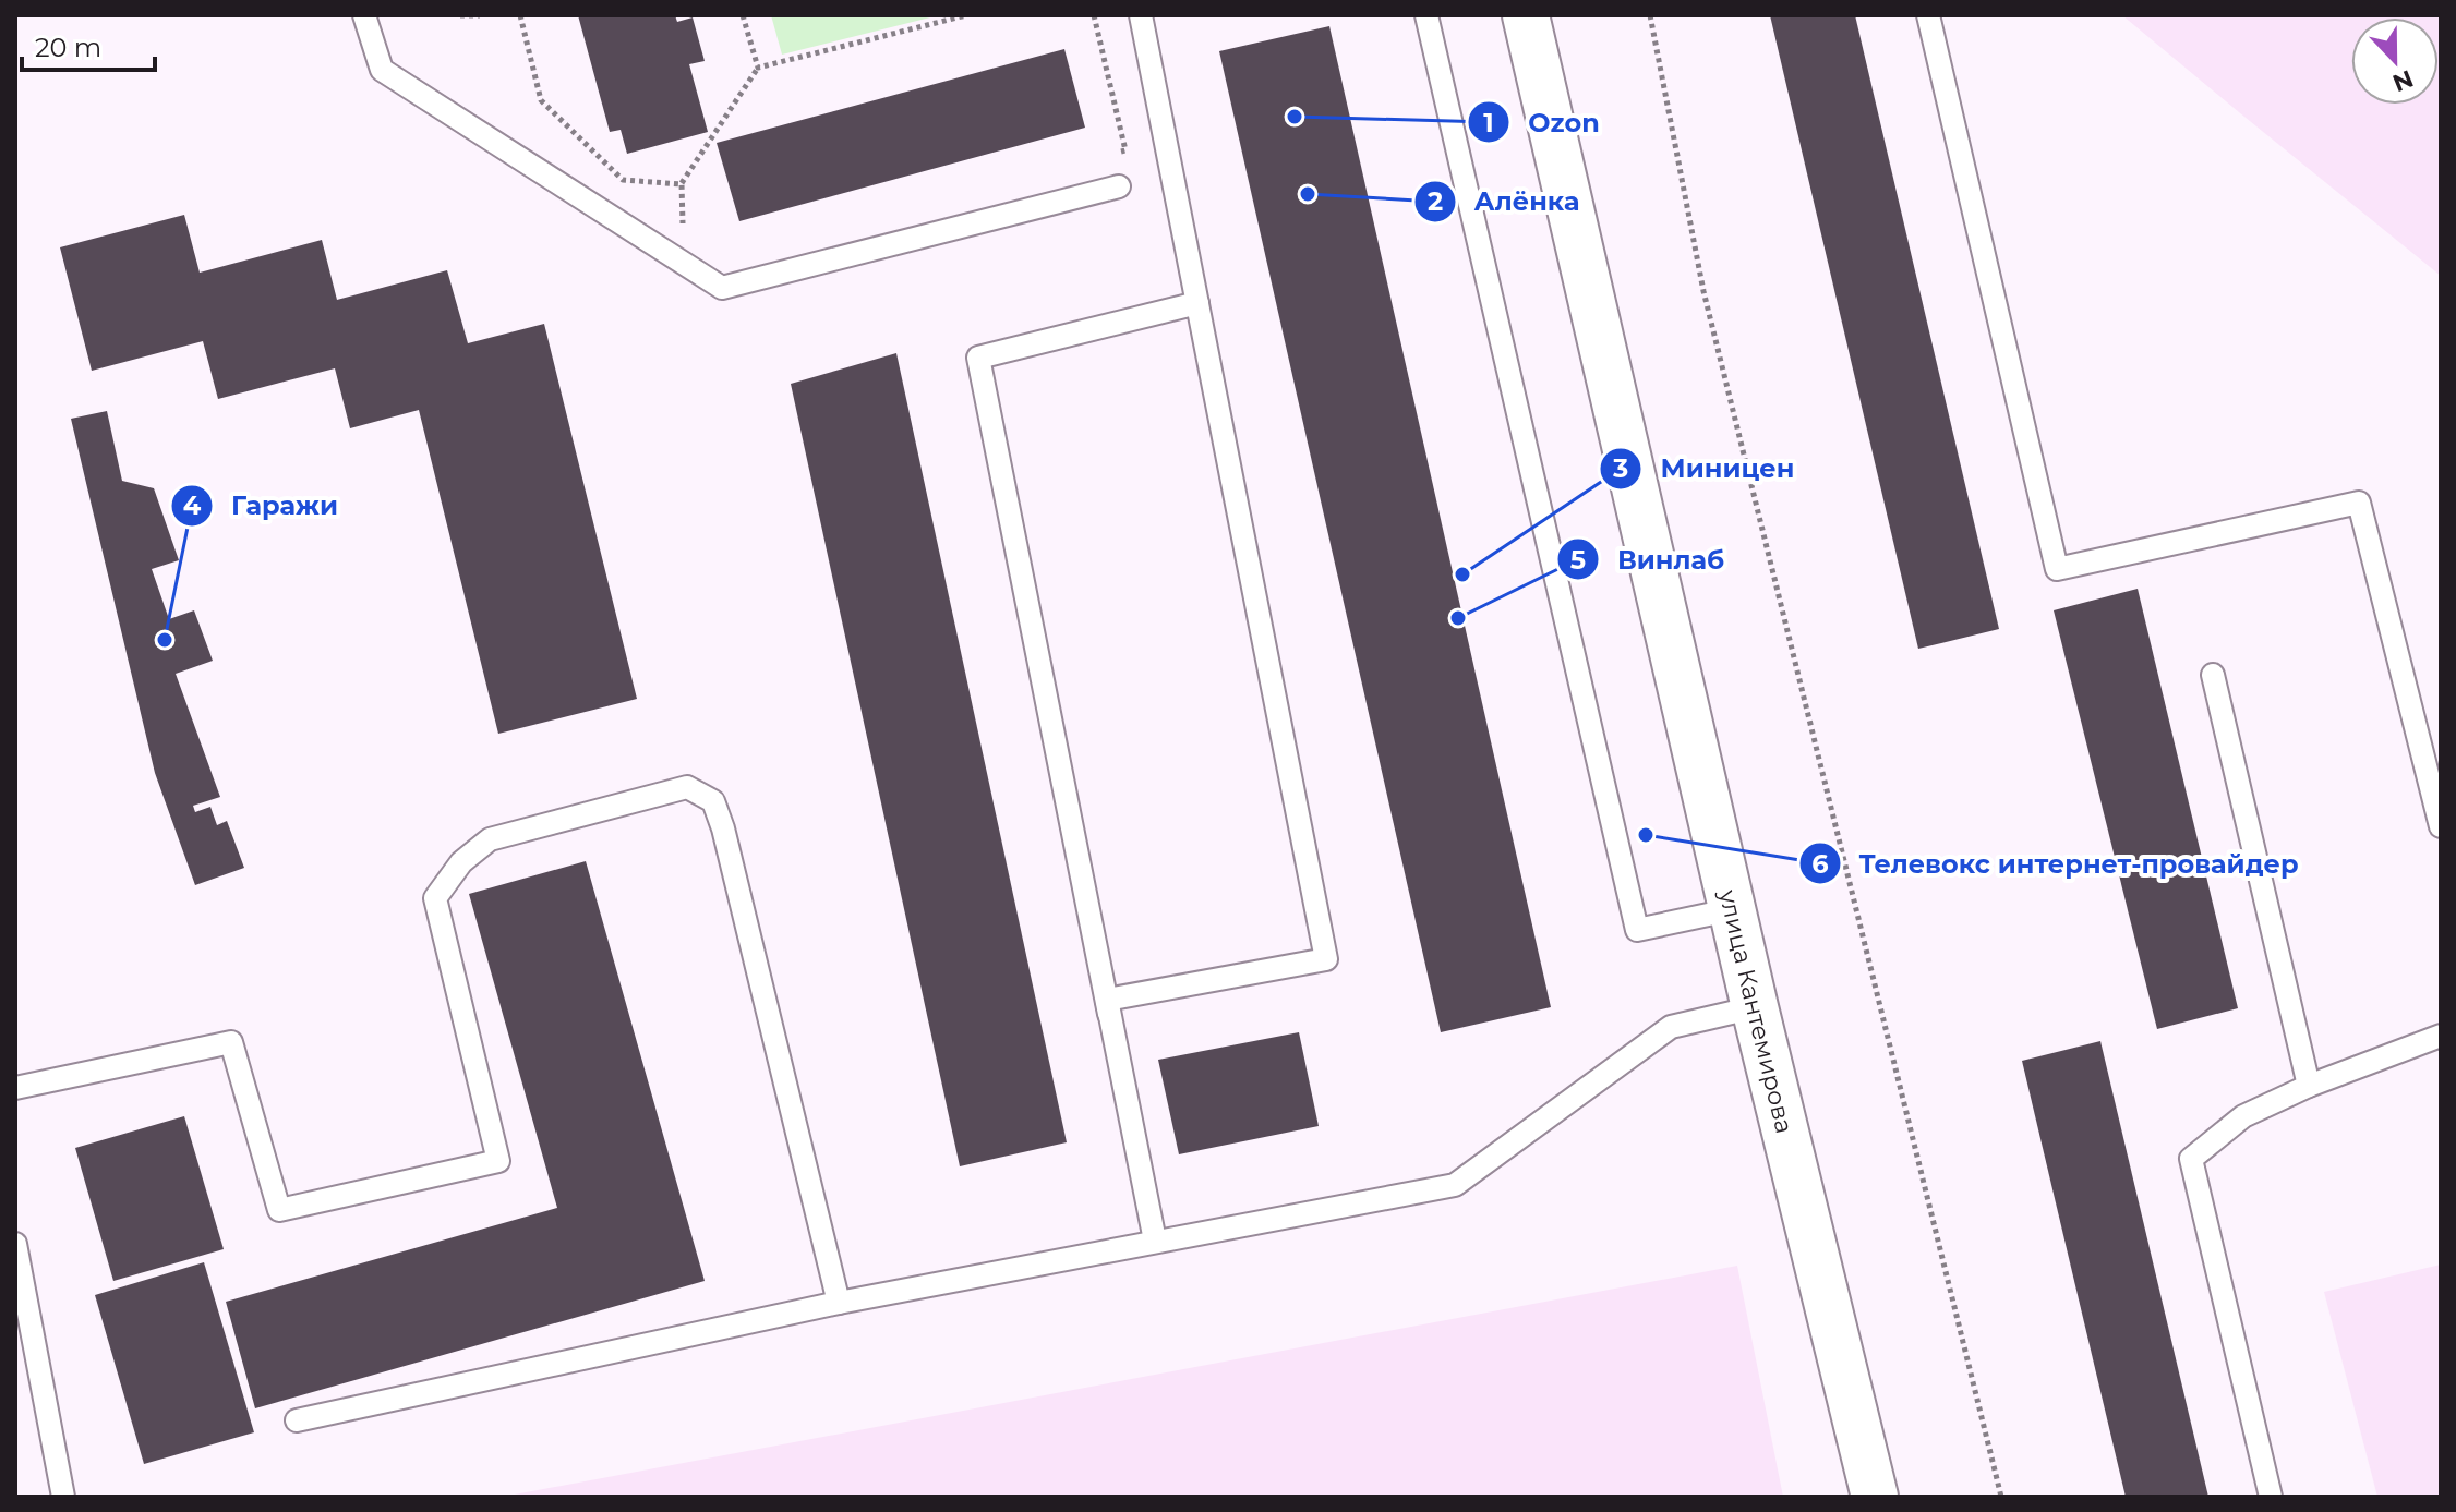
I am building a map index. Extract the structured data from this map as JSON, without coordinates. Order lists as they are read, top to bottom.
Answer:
{
  "streets": {
    "street": ["улица Кантемирова"]
  },
  "places": [
    "Ozon",
    "Алёнка",
    "Миницен",
    "Винлаб",
    "Гаражи",
    "Телевокс интернет-провайдер"
  ],
  "scale_bar": "20 m",
  "north": "bottom"
}
